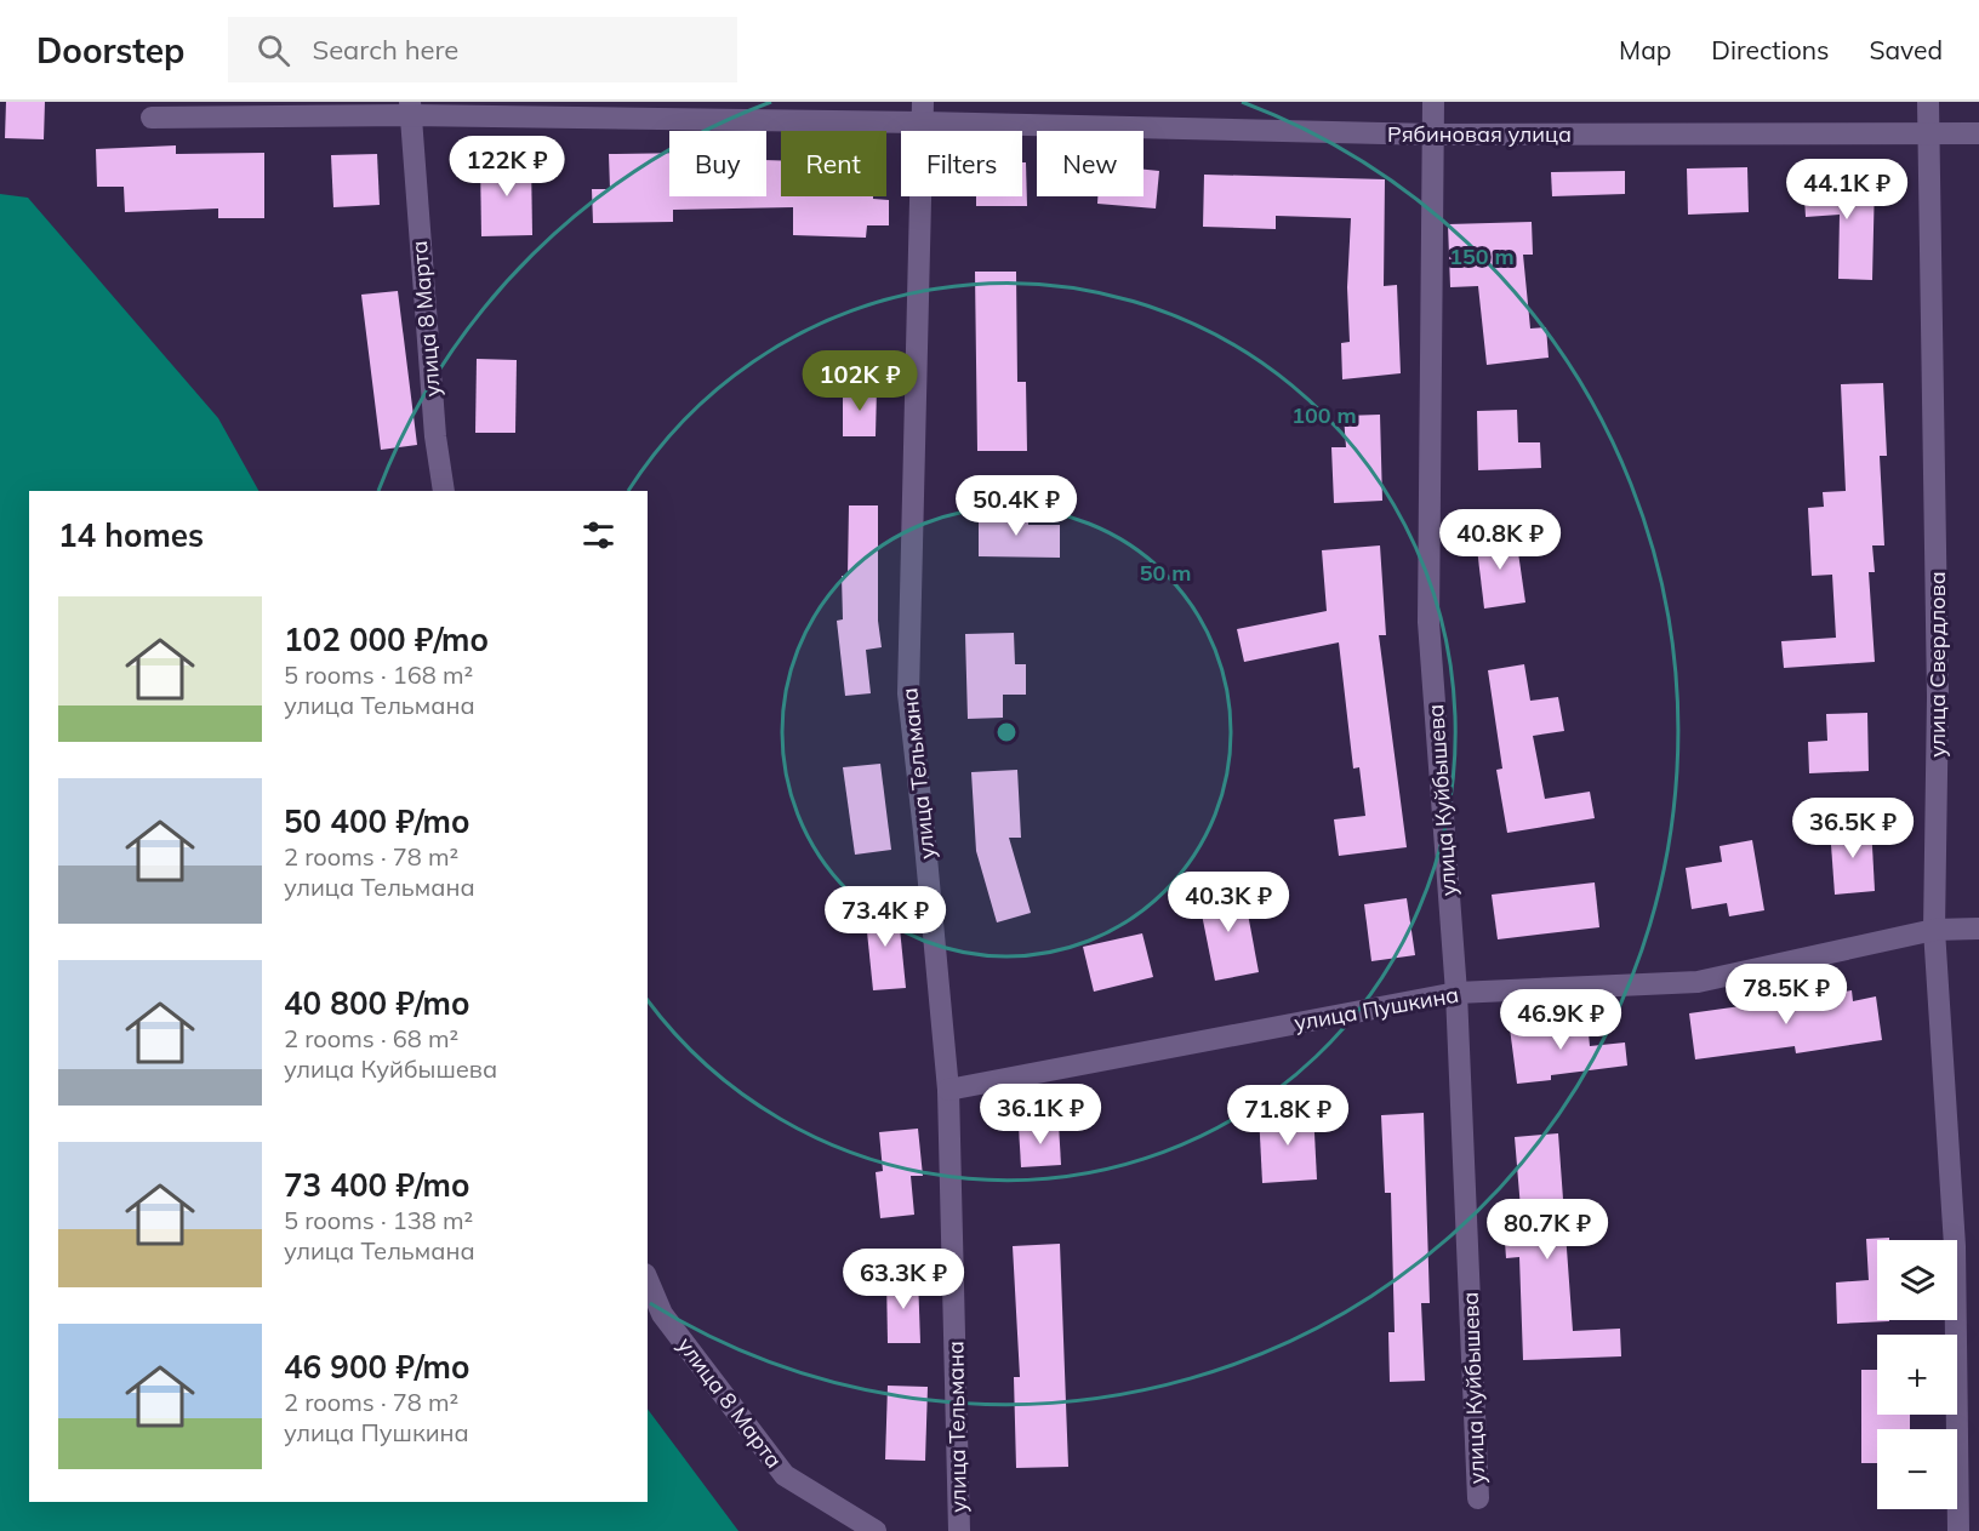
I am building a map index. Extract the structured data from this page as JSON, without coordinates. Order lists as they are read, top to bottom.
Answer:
{
  "streets": {
    "street": [
      "Рябиновая улица",
      "улица 8 Марта",
      "улица Свердлова",
      "улица Тельмана",
      "улица Куйбышева",
      "улица Пушкина"
    ]
  },
  "crossings": [
    ["Рябиновая улица", "улица 8 Марта"],
    ["Рябиновая улица", "улица Свердлова"],
    ["Рябиновая улица", "улица Тельмана"],
    ["Рябиновая улица", "улица Куйбышева"],
    ["улица Свердлова", "улица Пушкина"],
    ["улица Тельмана", "улица Пушкина"],
    ["улица Куйбышева", "улица Пушкина"]
  ],
  "page": {
    "header": "Doorstep",
    "search": "Search here",
    "nav": ["Map", "Directions", "Saved"],
    "chip": [
      "Buy",
      "Rent",
      "Filters",
      "New"
    ],
    "price": [
      "122K ₽",
      "44.1K ₽",
      "102K ₽",
      "50.4K ₽",
      "40.8K ₽",
      "36.5K ₽",
      "40.3K ₽",
      "73.4K ₽",
      "78.5K ₽",
      "46.9K ₽",
      "36.1K ₽",
      "71.8K ₽",
      "80.7K ₽",
      "63.3K ₽"
    ],
    "heading": "14 homes",
    "list": [
      {
        "name": "102 000 ₽/mo",
        "note": "5 rooms · 168 m² · улица Тельмана"
      },
      {
        "name": "50 400 ₽/mo",
        "note": "2 rooms · 78 m² · улица Тельмана"
      },
      {
        "name": "40 800 ₽/mo",
        "note": "2 rooms · 68 m² · улица Куйбышева"
      },
      {
        "name": "73 400 ₽/mo",
        "note": "5 rooms · 138 m² · улица Тельмана"
      },
      {
        "name": "46 900 ₽/mo",
        "note": "2 rooms · 78 m² · улица Пушкина"
      }
    ],
    "map_buttons": ["+", "−"]
  },
  "rings": ["150 m", "100 m", "50 m"]
}
